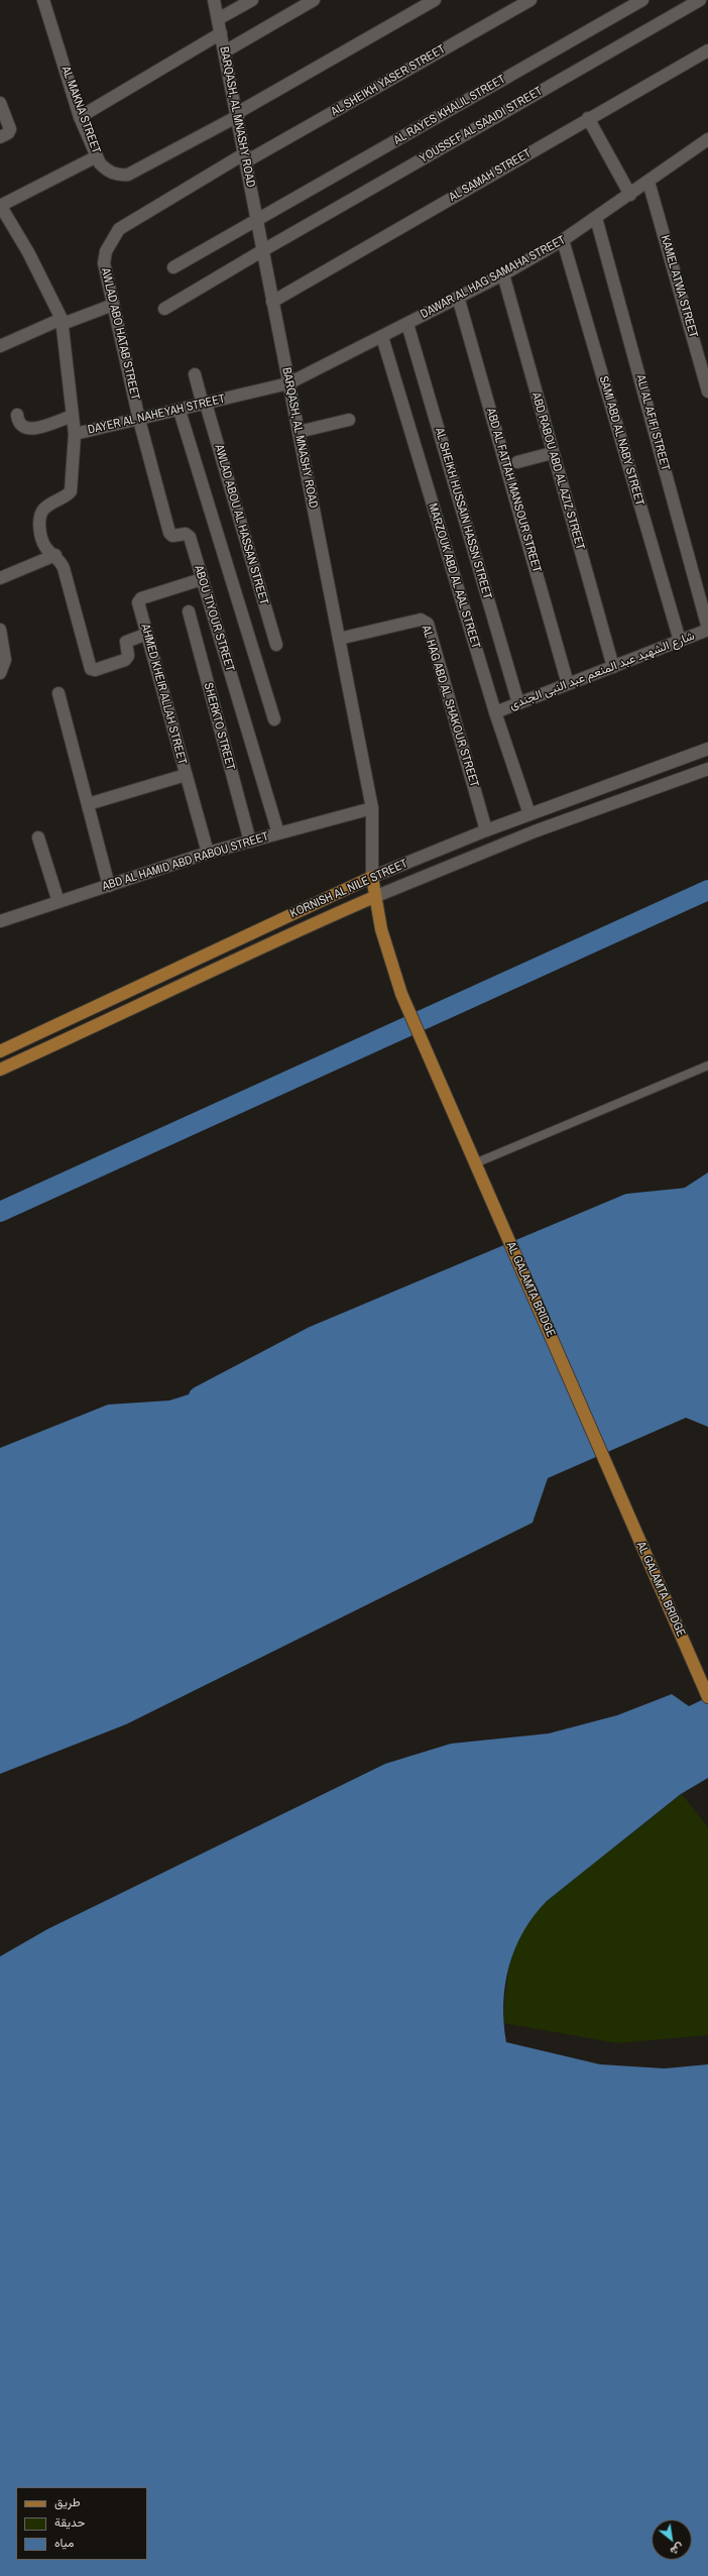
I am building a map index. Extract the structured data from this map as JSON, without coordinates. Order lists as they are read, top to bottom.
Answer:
{
  "streets": {
    "main road": ["KORNISH AL NILE STREET", "AL GALAMTA BRIDGE"],
    "street": [
      "AL SHEIKH YASER STREET",
      "AL MAKNA STREET",
      "AL RAYES KHALIL STREET",
      "BARQASH, AL MNASHY ROAD",
      "YOUSSEF AL SAAIDI STREET",
      "AL SAMAH STREET",
      "DAWAR AL HAG SAMAHA STREET",
      "KAMEL ATWA STREET",
      "AWLAD ABO HATAB STREET",
      "DAYER AL NAHEYAH STREET",
      "ALI AL AFIFI STREET",
      "SAMI ABD AL NABY STREET",
      "ABD RABOU ABD AL AZIZ STREET",
      "ABD AL FATTAH MANSOUR STREET",
      "AL SHEIKH HUSSAIN HASSN STREET",
      "AWLAD ABOU AL HASSAN STREET",
      "MARZOUK ABD AL AAL STREET",
      "ABOU TIYOUR STREET",
      "شارع الشهيد عبد المنعم عبد النبى الجندى",
      "AHMED KHEIR ALLAH STREET",
      "AL HAG ABD AL SHAKOUR STREET",
      "SHERKTO STREET",
      "ABD AL HAMID ABD RABOU STREET"
    ]
  },
  "crossings": [
    ["AL SHEIKH YASER STREET", "BARQASH, AL MNASHY ROAD"],
    ["AL SHEIKH YASER STREET", "AWLAD ABO HATAB STREET"],
    ["AL MAKNA STREET", "BARQASH, AL MNASHY ROAD"],
    ["AL RAYES KHALIL STREET", "BARQASH, AL MNASHY ROAD"],
    ["BARQASH, AL MNASHY ROAD", "YOUSSEF AL SAAIDI STREET"],
    ["BARQASH, AL MNASHY ROAD", "AL SAMAH STREET"],
    ["BARQASH, AL MNASHY ROAD", "DAWAR AL HAG SAMAHA STREET"],
    ["BARQASH, AL MNASHY ROAD", "AWLAD ABO HATAB STREET"],
    ["BARQASH, AL MNASHY ROAD", "DAYER AL NAHEYAH STREET"],
    ["BARQASH, AL MNASHY ROAD", "AL HAG ABD AL SHAKOUR STREET"],
    ["BARQASH, AL MNASHY ROAD", "ABD AL HAMID ABD RABOU STREET"],
    ["BARQASH, AL MNASHY ROAD", "KORNISH AL NILE STREET"],
    ["BARQASH, AL MNASHY ROAD", "AL GALAMTA BRIDGE"],
    ["DAWAR AL HAG SAMAHA STREET", "KAMEL ATWA STREET"],
    ["DAWAR AL HAG SAMAHA STREET", "DAYER AL NAHEYAH STREET"],
    ["DAWAR AL HAG SAMAHA STREET", "ALI AL AFIFI STREET"],
    ["DAWAR AL HAG SAMAHA STREET", "SAMI ABD AL NABY STREET"],
    ["DAWAR AL HAG SAMAHA STREET", "ABD RABOU ABD AL AZIZ STREET"],
    ["DAWAR AL HAG SAMAHA STREET", "ABD AL FATTAH MANSOUR STREET"],
    ["DAWAR AL HAG SAMAHA STREET", "AL SHEIKH HUSSAIN HASSN STREET"],
    ["DAWAR AL HAG SAMAHA STREET", "MARZOUK ABD AL AAL STREET"],
    ["AWLAD ABO HATAB STREET", "DAYER AL NAHEYAH STREET"],
    ["AWLAD ABO HATAB STREET", "ABOU TIYOUR STREET"],
    ["DAYER AL NAHEYAH STREET", "AWLAD ABOU AL HASSAN STREET"],
    ["DAYER AL NAHEYAH STREET", "ABOU TIYOUR STREET"],
    ["ALI AL AFIFI STREET", "شارع الشهيد عبد المنعم عبد النبى الجندى"],
    ["SAMI ABD AL NABY STREET", "شارع الشهيد عبد المنعم عبد النبى الجندى"],
    ["ABD RABOU ABD AL AZIZ STREET", "شارع الشهيد عبد المنعم عبد النبى الجندى"],
    ["ABD AL FATTAH MANSOUR STREET", "شارع الشهيد عبد المنعم عبد النبى الجندى"],
    ["AL SHEIKH HUSSAIN HASSN STREET", "شارع الشهيد عبد المنعم عبد النبى الجندى"],
    ["MARZOUK ABD AL AAL STREET", "شارع الشهيد عبد المنعم عبد النبى الجندى"],
    ["MARZOUK ABD AL AAL STREET", "KORNISH AL NILE STREET"],
    ["ABOU TIYOUR STREET", "AHMED KHEIR ALLAH STREET"],
    ["ABOU TIYOUR STREET", "ABD AL HAMID ABD RABOU STREET"],
    ["AHMED KHEIR ALLAH STREET", "ABD AL HAMID ABD RABOU STREET"],
    ["AL HAG ABD AL SHAKOUR STREET", "KORNISH AL NILE STREET"],
    ["SHERKTO STREET", "ABD AL HAMID ABD RABOU STREET"],
    ["KORNISH AL NILE STREET", "AL GALAMTA BRIDGE"]
  ],
  "legend": ["طريق", "حديقة", "مياه"],
  "north": "bottom right"
}
